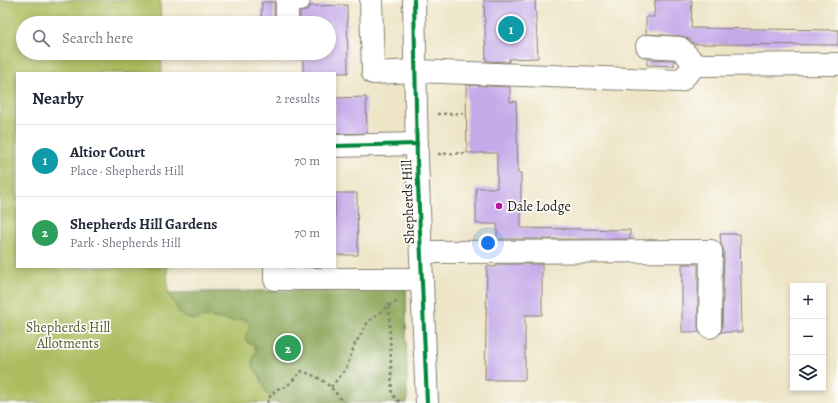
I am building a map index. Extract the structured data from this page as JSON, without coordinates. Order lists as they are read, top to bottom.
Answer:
{
  "streets": {
    "street": ["Shepherds Hill"]
  },
  "parks": ["Shepherds Hill Allotments"],
  "places": ["Dale Lodge"],
  "page": {
    "pins": ["1", "2"],
    "search": "Search here",
    "heading": ["Nearby", "2 results"],
    "list": [
      {
        "mark": "1",
        "name": "Altior Court",
        "note": "Place · Shepherds Hill",
        "value": "70 m"
      },
      {
        "mark": "2",
        "name": "Shepherds Hill Gardens",
        "note": "Park · Shepherds Hill",
        "value": "70 m"
      }
    ],
    "map_buttons": ["+", "−"]
  }
}
